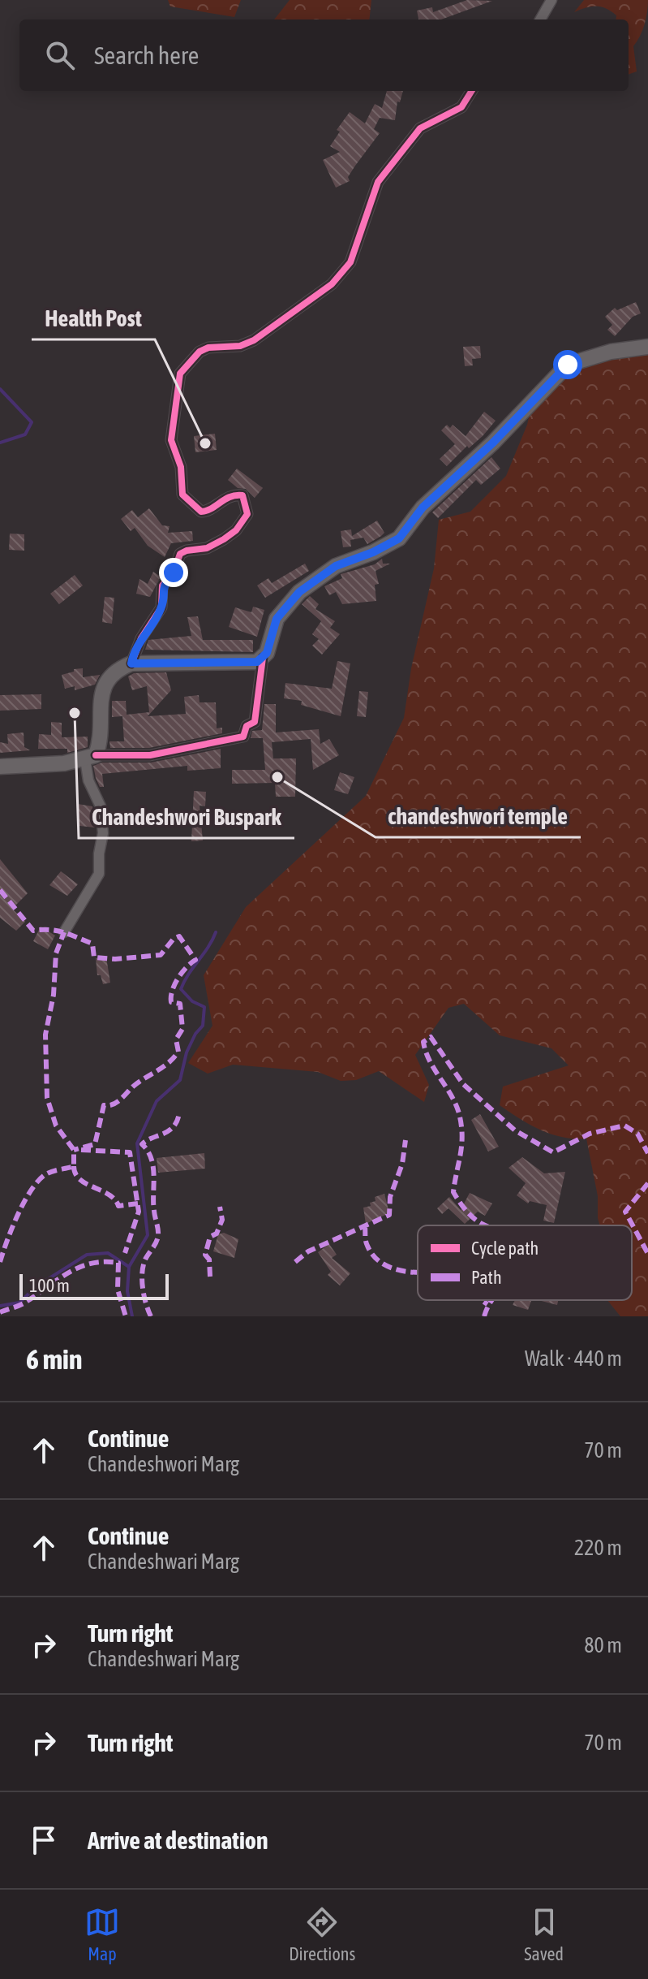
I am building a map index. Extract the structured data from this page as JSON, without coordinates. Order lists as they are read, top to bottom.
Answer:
{
  "places": ["Health Post", "Chandeshwori Buspark", "chandeshwori temple"],
  "legend": ["Cycle path", "Path"],
  "scale_bar": "100 m",
  "page": {
    "search": "Search here",
    "scale": "100 m",
    "heading": ["6 min", "Walk · 440 m"],
    "list": [
      ["Continue", "Chandeshwori Marg", "70 m"],
      ["Continue", "Chandeshwari Marg", "220 m"],
      ["Turn right", "Chandeshwari Marg", "80 m"],
      ["Turn right", "70 m"],
      "Arrive at destination"
    ],
    "nav": ["Map", "Directions", "Saved"]
  }
}
